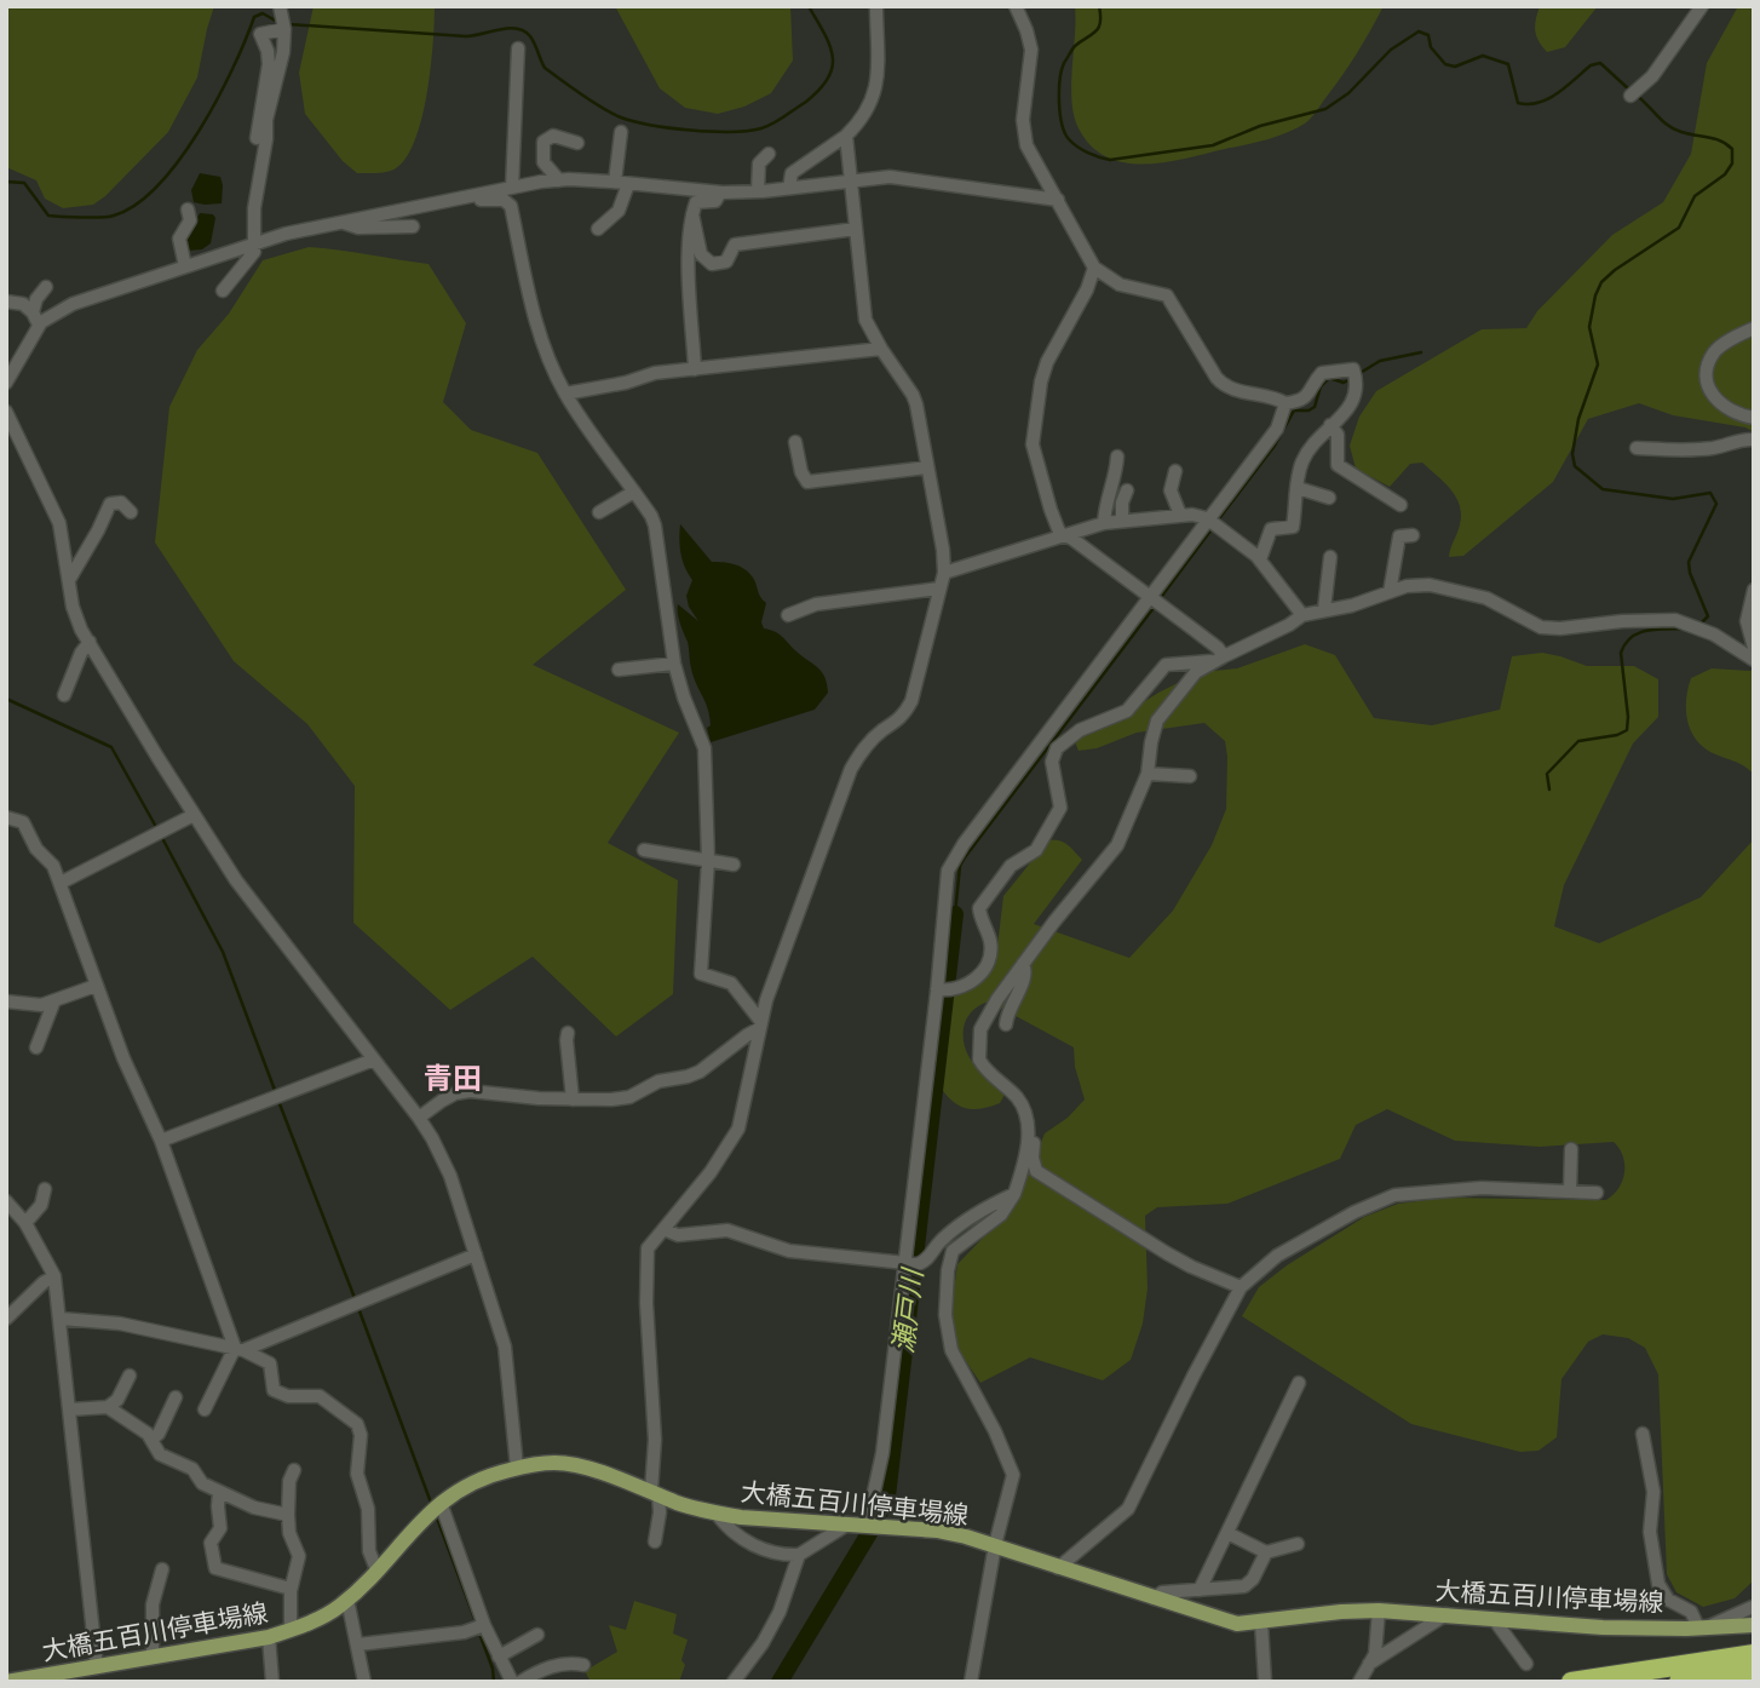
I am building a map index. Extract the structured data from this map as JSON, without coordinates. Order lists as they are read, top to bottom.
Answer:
{
  "streets": {
    "main road": ["大橋五百川停車場線"]
  },
  "districts": ["青田"],
  "water": ["瀬戸川"]
}
